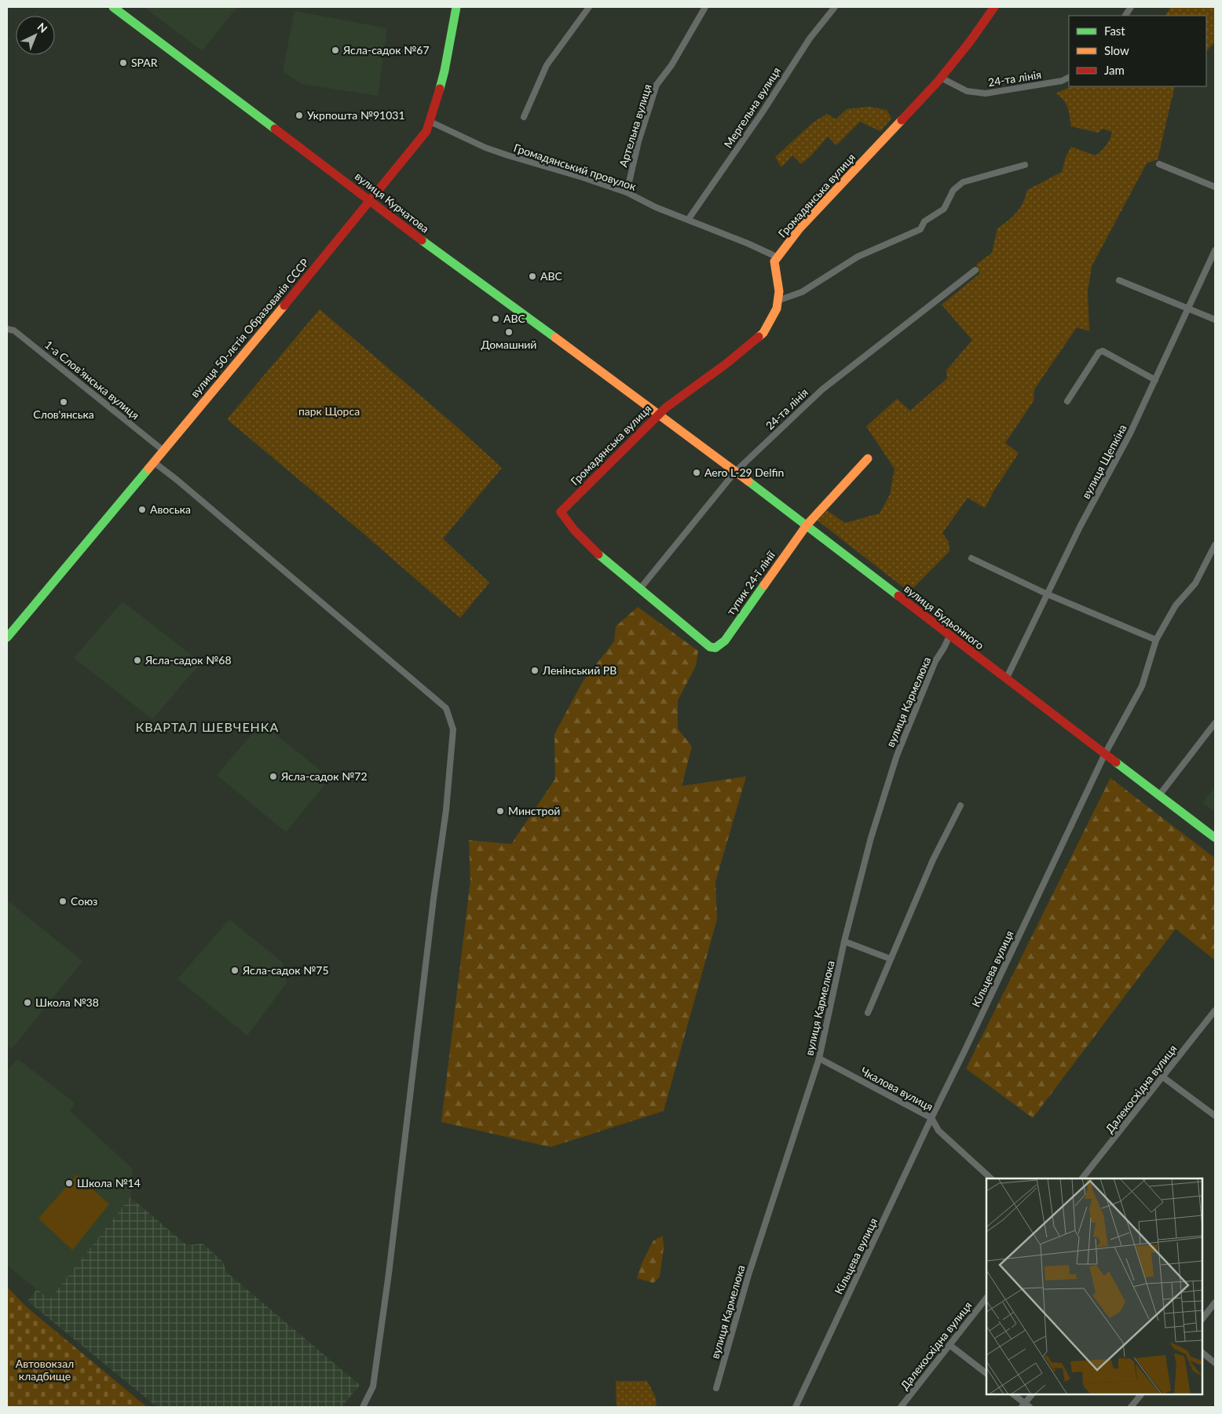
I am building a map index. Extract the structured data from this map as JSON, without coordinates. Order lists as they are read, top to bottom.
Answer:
{
  "streets": {
    "street": [
      "24-та лінія",
      "Мергельна вулиця",
      "Артельна вулиця",
      "Громадянський провулок",
      "Громадянська вулиця",
      "вулиця Курчатова",
      "вулиця 50-лєтія Образованія СССР",
      "1-а Слов’янська вулиця",
      "вулиця Щепкіна",
      "тупик 24-ї лінії",
      "вулиця Будьонного",
      "вулиця Кармелюка",
      "Кільцева вулиця",
      "Чкалова вулиця",
      "Далекосхідна вулиця"
    ]
  },
  "crossings": [
    ["24-та лінія", "Громадянська вулиця"],
    ["24-та лінія", "тупик 24-ї лінії"],
    ["24-та лінія", "вулиця Будьонного"],
    ["Мергельна вулиця", "Громадянський провулок"],
    ["Артельна вулиця", "Громадянський провулок"],
    ["Громадянський провулок", "Громадянська вулиця"],
    ["Громадянський провулок", "вулиця 50-лєтія Образованія СССР"],
    ["Громадянська вулиця", "вулиця Курчатова"],
    ["Громадянська вулиця", "тупик 24-ї лінії"],
    ["Громадянська вулиця", "вулиця Будьонного"],
    ["вулиця Курчатова", "вулиця 50-лєтія Образованія СССР"],
    ["вулиця Курчатова", "вулиця Будьонного"],
    ["вулиця 50-лєтія Образованія СССР", "1-а Слов’янська вулиця"],
    ["вулиця Щепкіна", "вулиця Будьонного"],
    ["тупик 24-ї лінії", "вулиця Будьонного"],
    ["вулиця Будьонного", "вулиця Кармелюка"],
    ["вулиця Будьонного", "Кільцева вулиця"],
    ["вулиця Кармелюка", "Чкалова вулиця"],
    ["Кільцева вулиця", "Чкалова вулиця"]
  ],
  "districts": ["КВАРТАЛ ШЕВЧЕНКА"],
  "parks": ["парк Щорса", "Автовокзал кладбище"],
  "places": [
    "Ясла-садок №67",
    "SPAR",
    "Укрпошта №91031",
    "ABC",
    "АВС",
    "Домашний",
    "Слов'янська",
    "Aero L-29 Delfin",
    "Авоська",
    "Ясла-садок №68",
    "Ленінський РВ",
    "Ясла-садок №72",
    "Минстрой",
    "Союз",
    "Ясла-садок №75",
    "Школа №38",
    "Школа №14"
  ],
  "legend": ["Fast", "Slow", "Jam"],
  "north": "top right"
}
